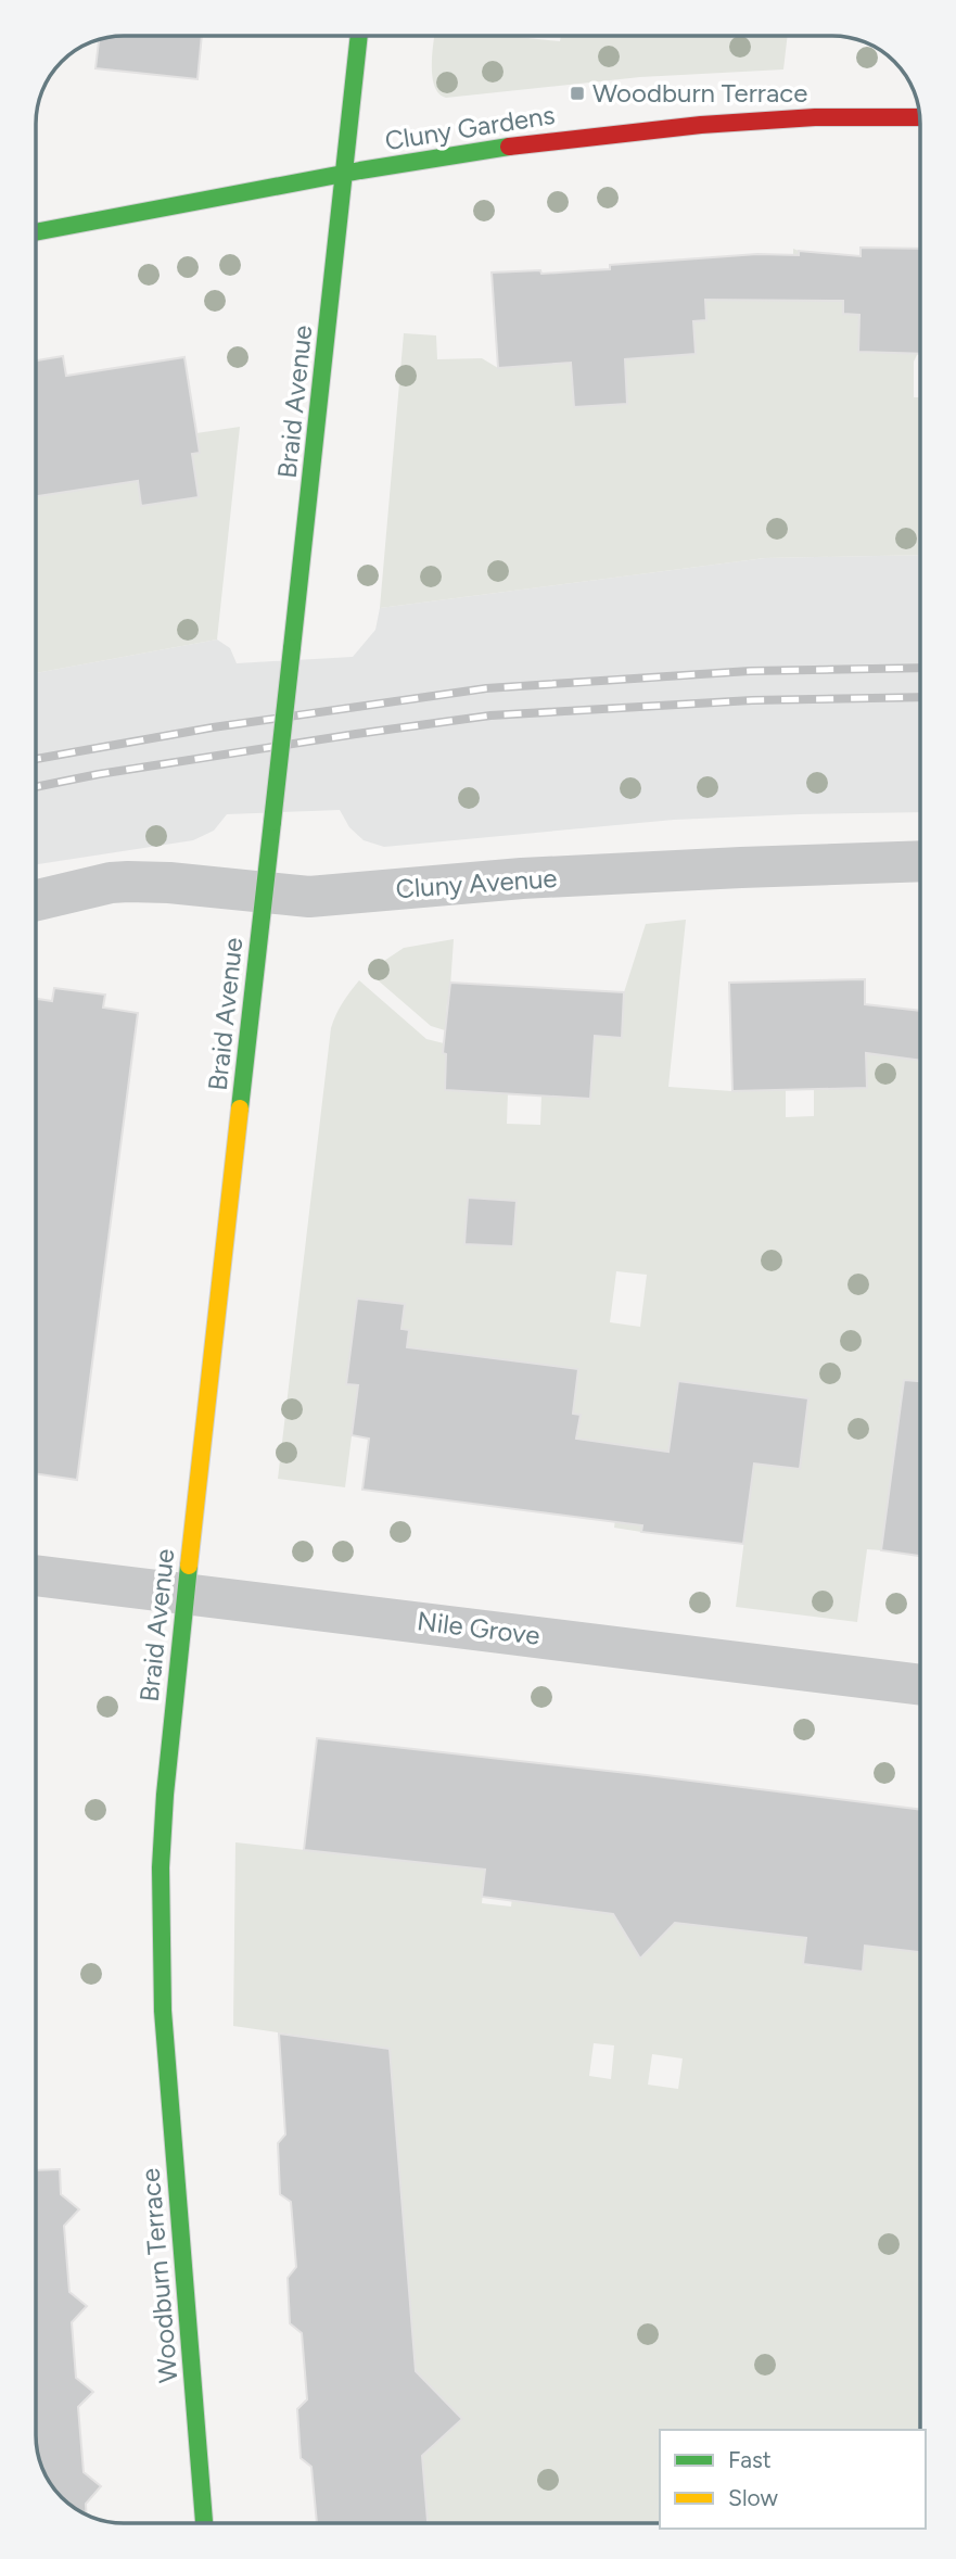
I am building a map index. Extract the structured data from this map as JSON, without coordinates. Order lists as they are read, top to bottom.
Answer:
{
  "streets": {
    "street": [
      "Cluny Gardens",
      "Braid Avenue",
      "Cluny Avenue",
      "Nile Grove",
      "Woodburn Terrace"
    ]
  },
  "crossings": [
    ["Cluny Gardens", "Braid Avenue"],
    ["Braid Avenue", "Cluny Avenue"],
    ["Braid Avenue", "Nile Grove"],
    ["Braid Avenue", "Woodburn Terrace"]
  ],
  "places": {
    "transit": ["Woodburn Terrace"]
  },
  "legend": ["Fast", "Slow"]
}
